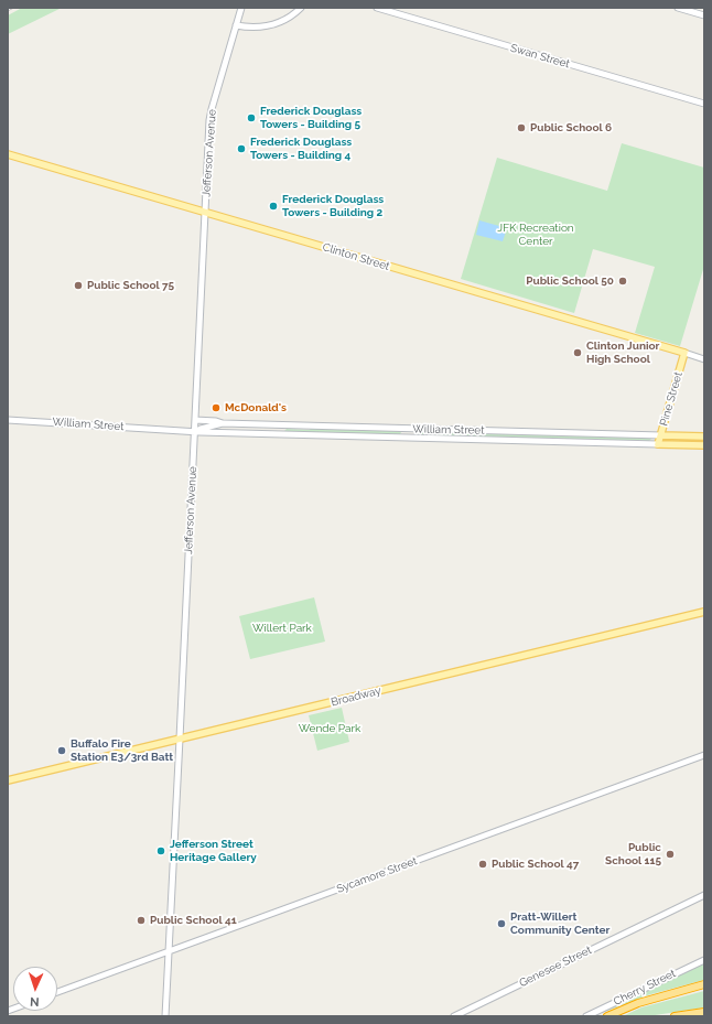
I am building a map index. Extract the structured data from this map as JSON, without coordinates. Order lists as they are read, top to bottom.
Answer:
{
  "streets": {
    "main road": [
      "Clinton Street",
      "Pine Street",
      "William Street",
      "Broadway"
    ],
    "street": [
      "Swan Street",
      "Jefferson Avenue",
      "Sycamore Street",
      "Genesee Street",
      "Cherry Street"
    ]
  },
  "crossings": [
    ["Jefferson Avenue", "Clinton Street"],
    ["Jefferson Avenue", "William Street"],
    ["Jefferson Avenue", "Broadway"],
    ["Jefferson Avenue", "Sycamore Street"],
    ["Clinton Street", "Pine Street"],
    ["Pine Street", "William Street"]
  ],
  "parks": ["JFK Recreation Center", "Willert Park", "Wende Park"],
  "places": [
    "Frederick Douglass Towers - Building 5",
    "Public School 6",
    "Frederick Douglass Towers - Building 4",
    "Frederick Douglass Towers - Building 2",
    "Public School 50",
    "Public School 75",
    "Clinton Junior High School",
    "McDonald's",
    "Buffalo Fire Station E3/3rd Batt",
    "Jefferson Street Heritage Gallery",
    "Public School 115",
    "Public School 47",
    "Public School 41",
    "Pratt-Willert Community Center"
  ],
  "north": "bottom"
}
